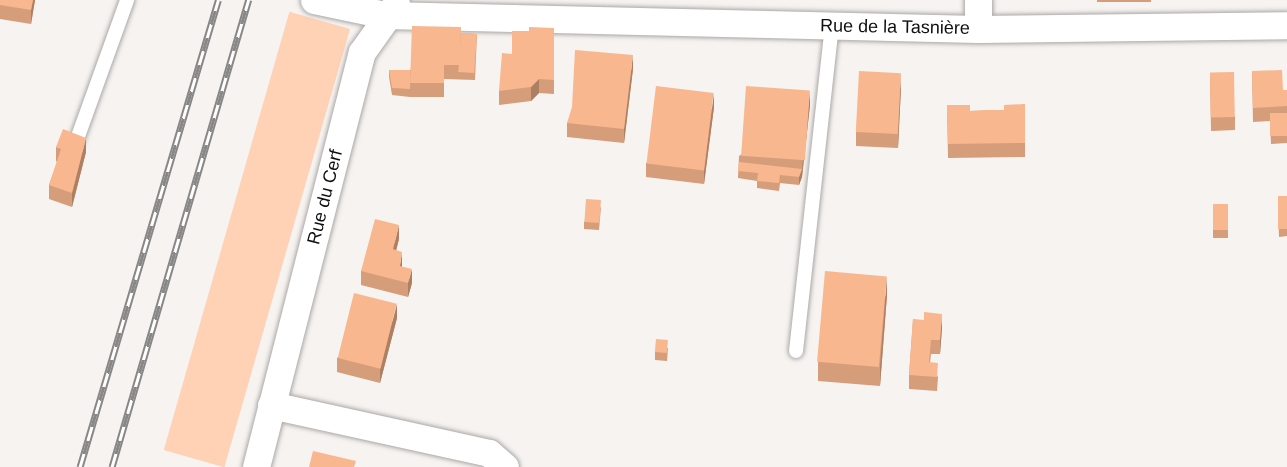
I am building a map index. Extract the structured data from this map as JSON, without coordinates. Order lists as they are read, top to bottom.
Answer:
{
  "streets": {
    "street": ["Rue de la Tasnière", "Rue du Cerf"]
  },
  "crossings": [
    ["Rue de la Tasnière", "Rue du Cerf"]
  ]
}
